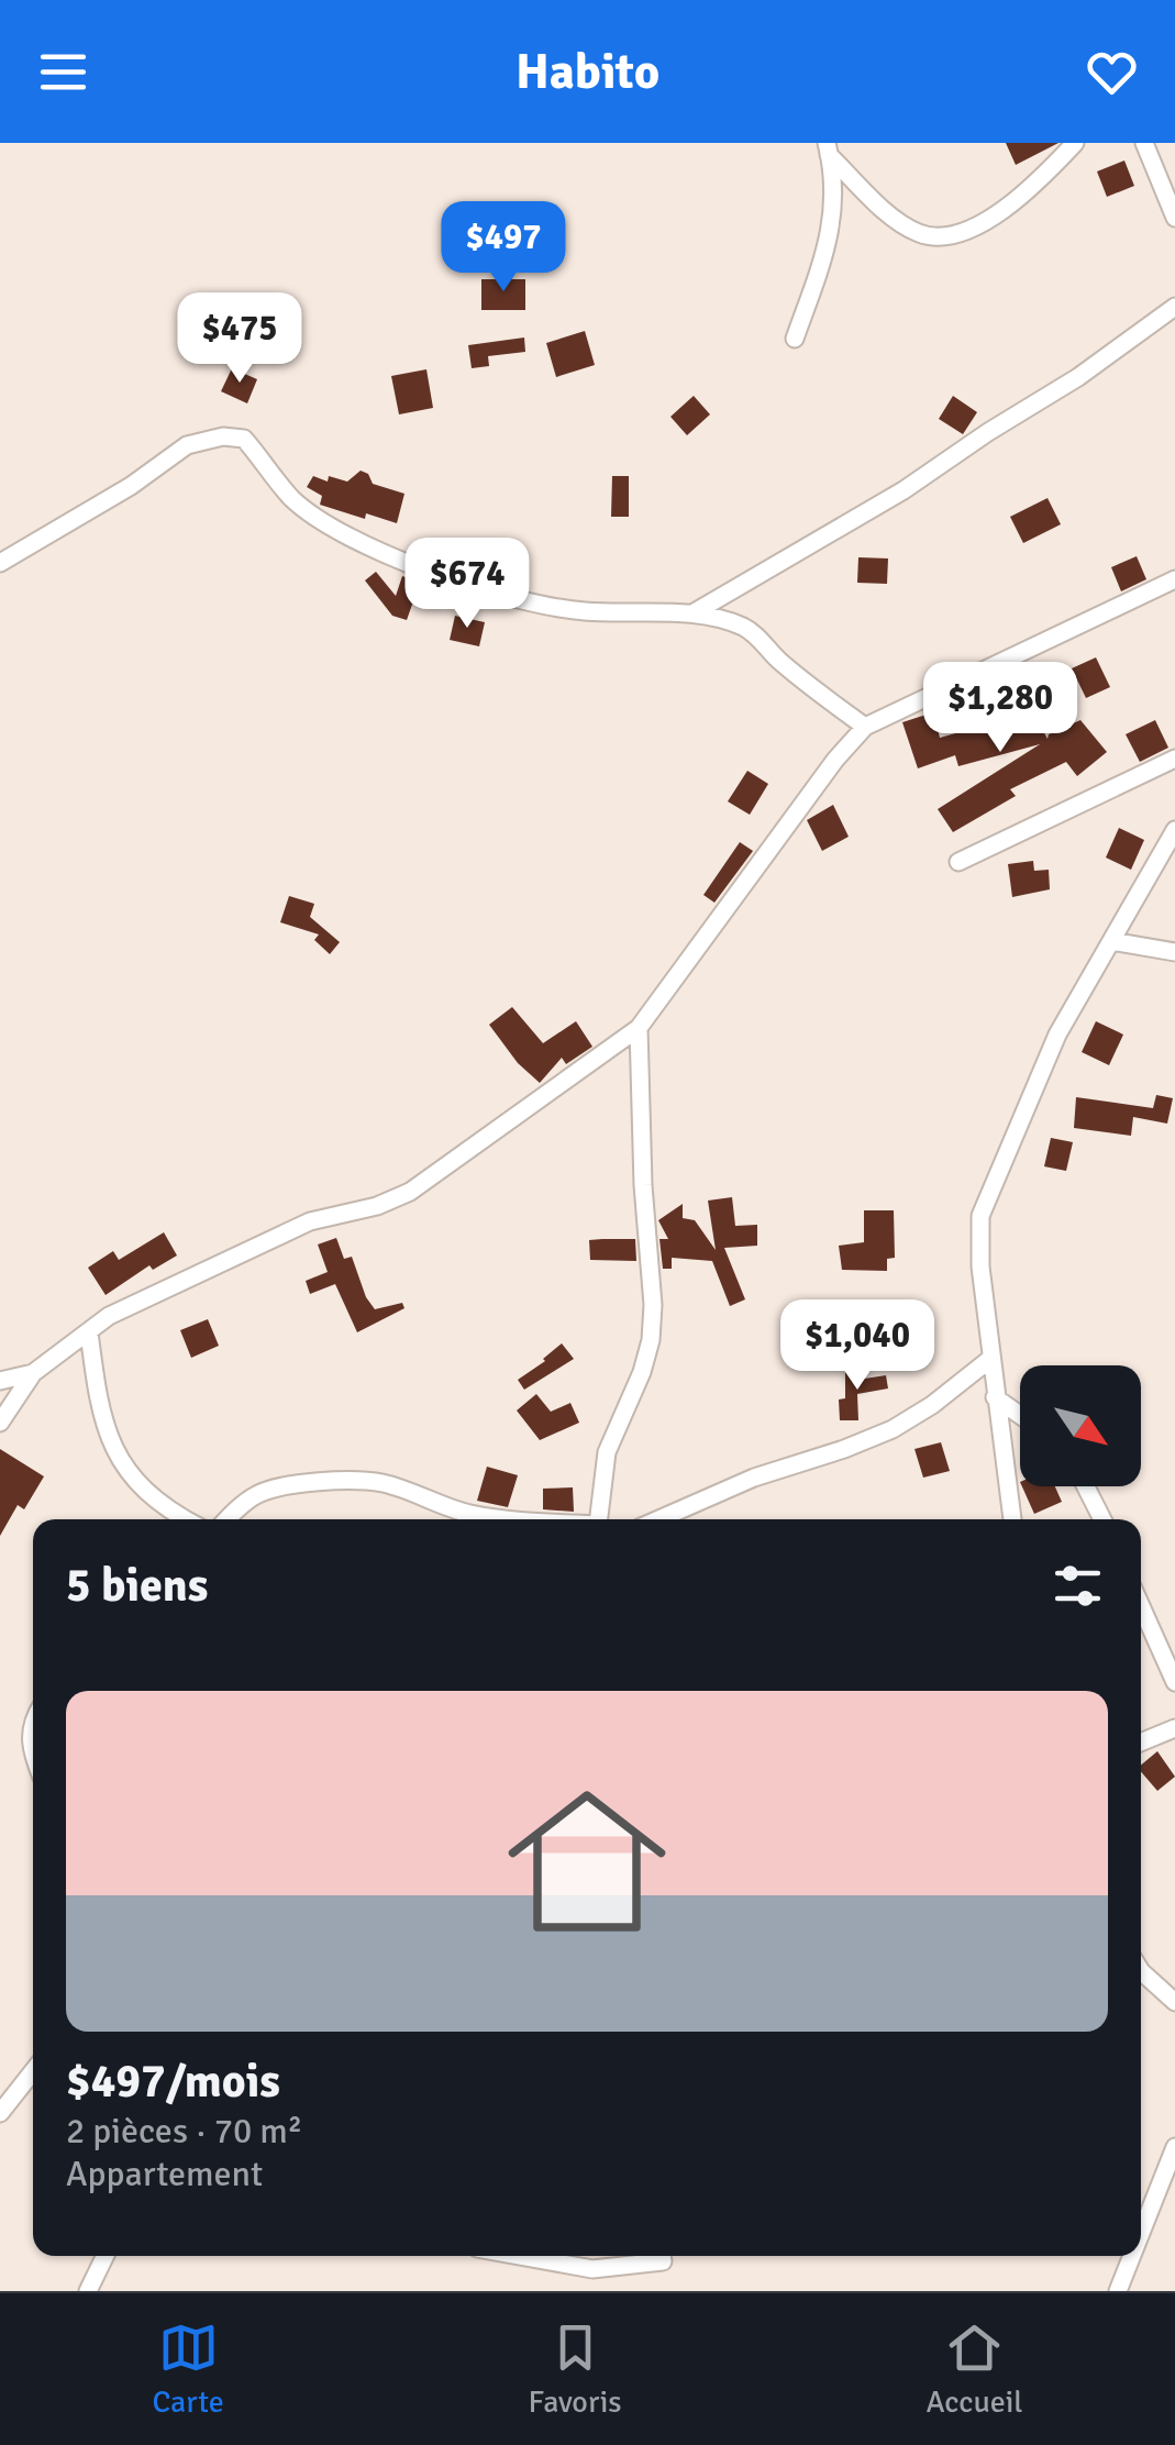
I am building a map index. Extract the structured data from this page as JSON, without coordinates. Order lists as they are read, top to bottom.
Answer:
{
  "north": "bottom right",
  "page": {
    "header": "Habito",
    "price": [
      "$497",
      "$475",
      "$674",
      "$1,280",
      "$1,040"
    ],
    "heading": "5 biens",
    "list": [
      {
        "name": "$497/mois",
        "note": "2 pièces · 70 m² · Appartement"
      }
    ],
    "tabs": ["Carte", "Favoris", "Accueil"]
  }
}
